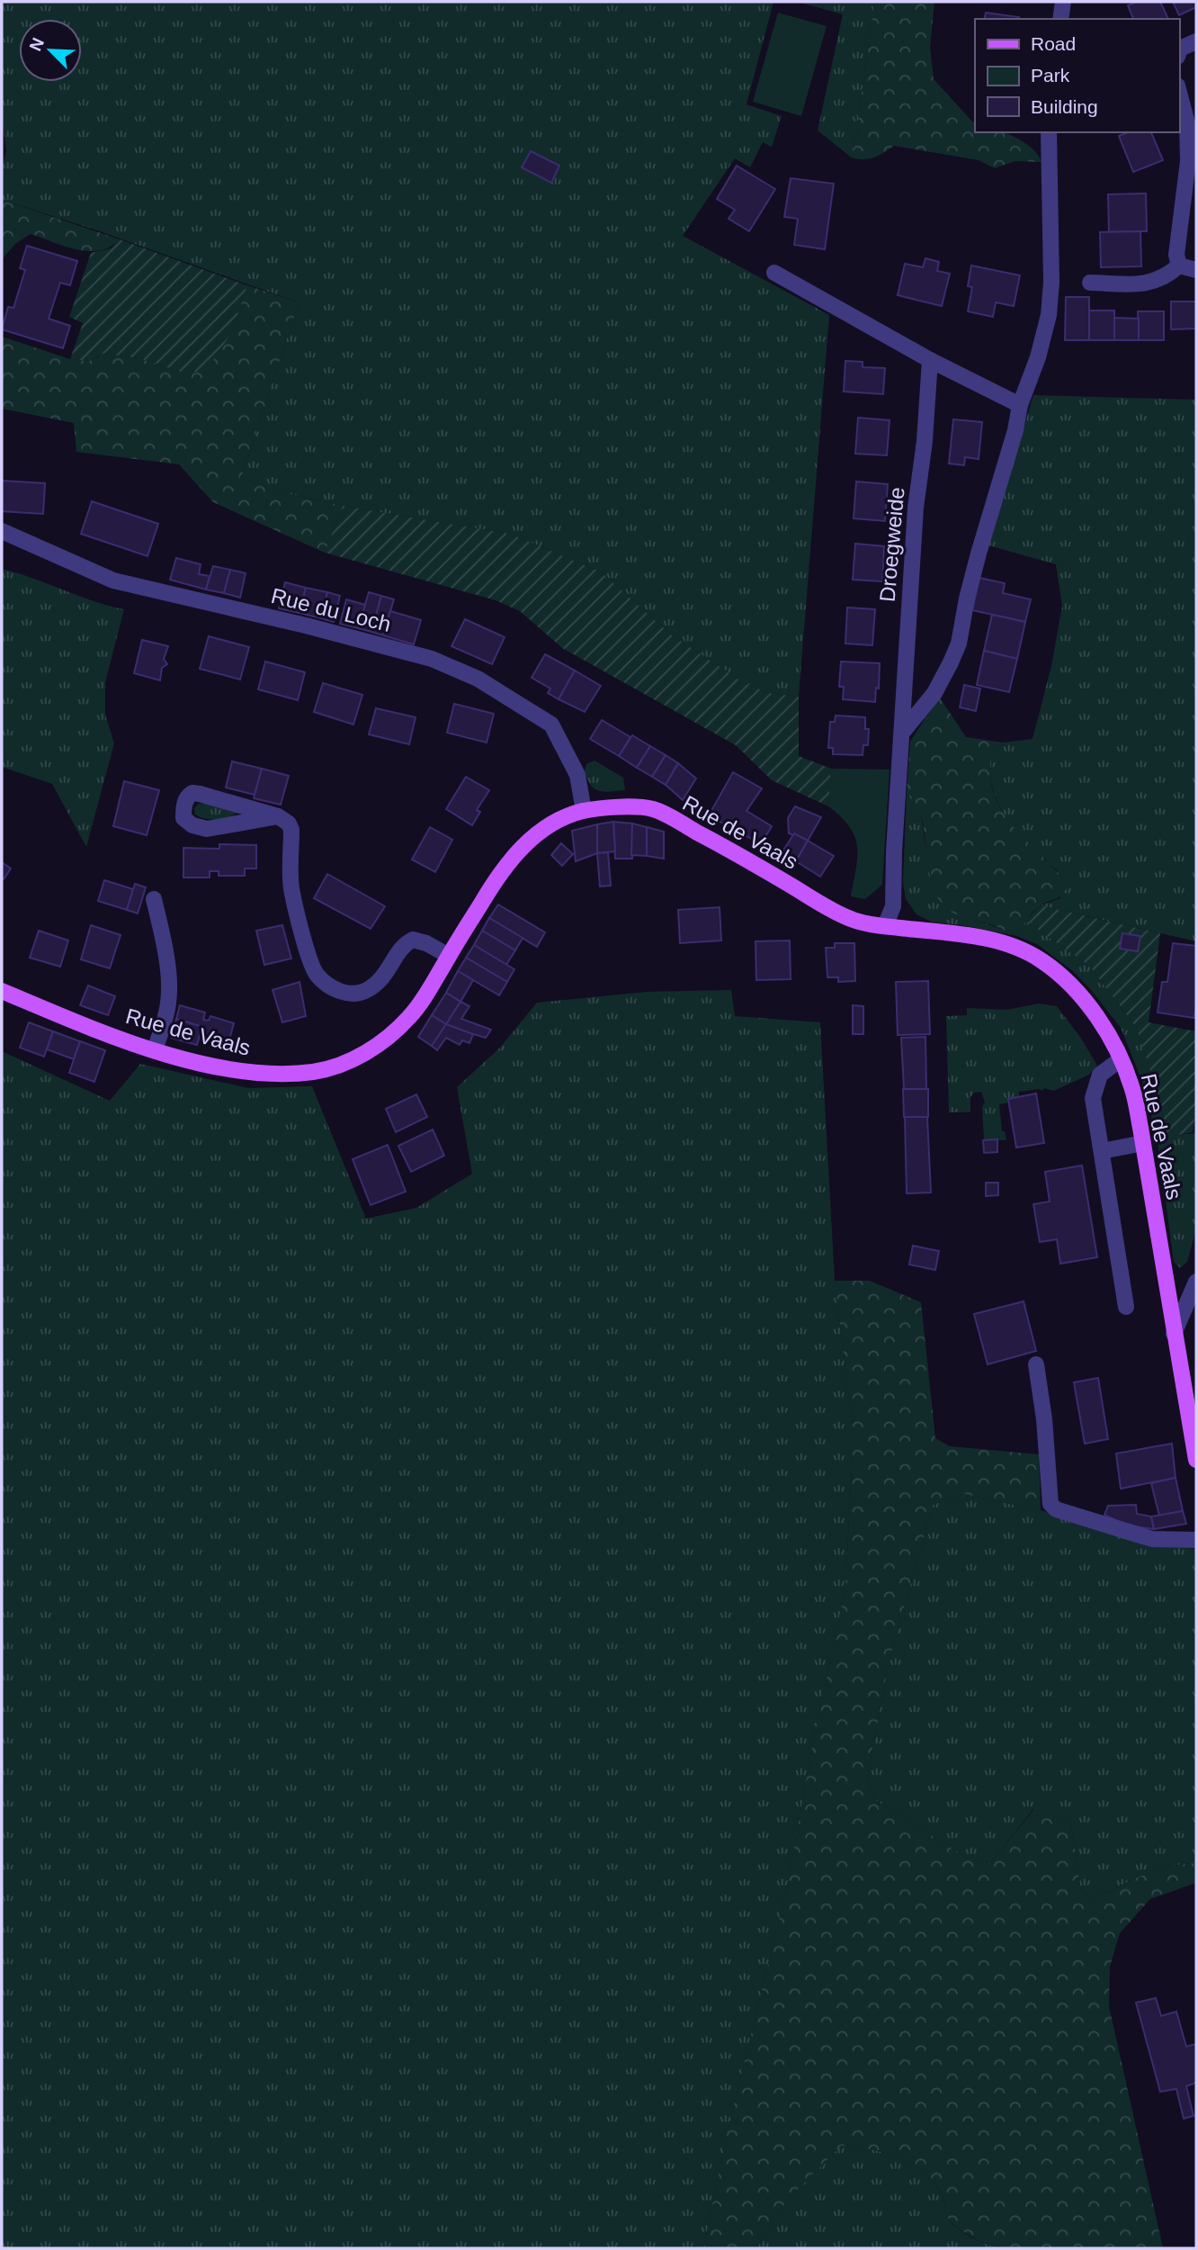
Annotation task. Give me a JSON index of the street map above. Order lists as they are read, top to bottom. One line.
{"streets":{"main road":["Rue de Vaals"],"street":["Droegweide","Rue du Loch"]},"crossings":[["Droegweide","Rue de Vaals"],["Rue du Loch","Rue de Vaals"]],"legend":["Road","Park","Building"],"north":"top left"}
